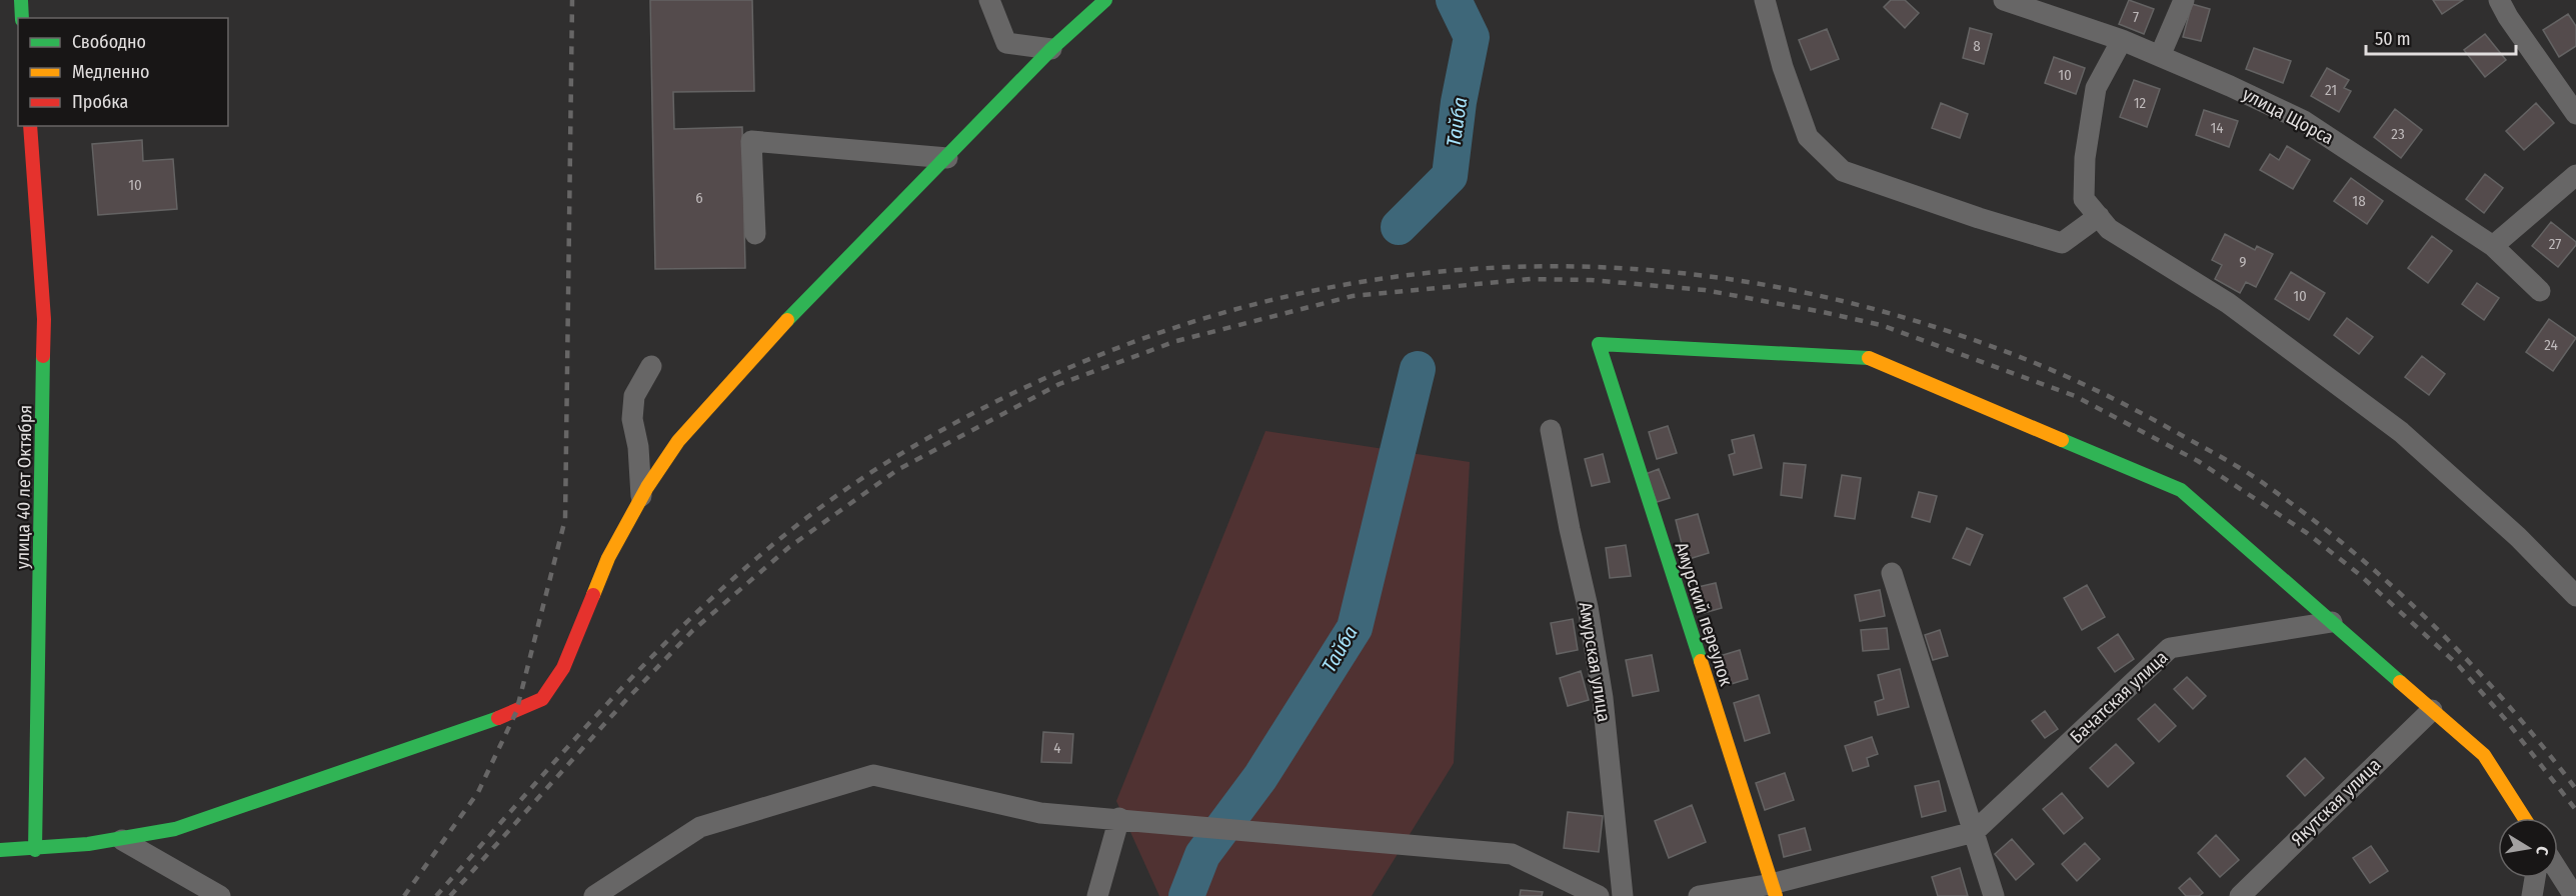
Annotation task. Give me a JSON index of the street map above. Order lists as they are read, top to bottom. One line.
{"streets":{"main road":["улица 40 лет Октября","Амурский переулок"],"street":["улица Щорса","Амурская улица","Бачатская улица","Якутская улица"]},"crossings":[["Амурский переулок","Бачатская улица"]],"water":["Тайба"],"house_numbers":["7","8","10","21","12","14","23","10","6","18","27","9","10","24","4"],"legend":["Свободно","Медленно","Пробка"],"scale_bar":"50 m","north":"right"}
